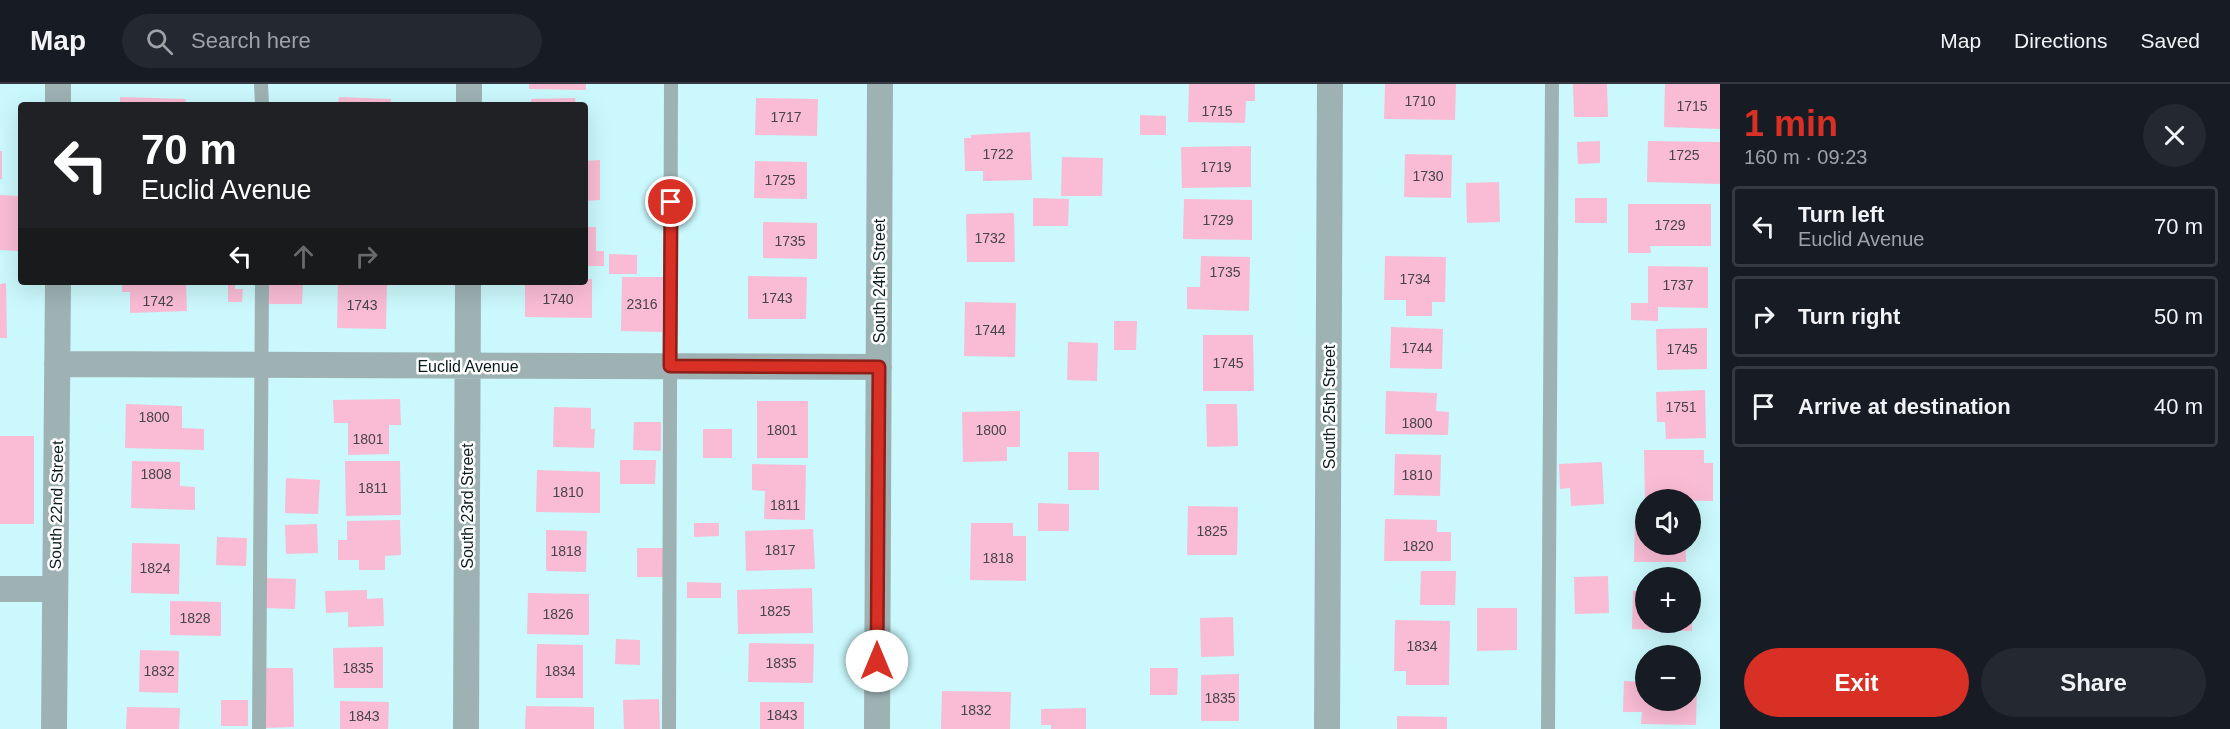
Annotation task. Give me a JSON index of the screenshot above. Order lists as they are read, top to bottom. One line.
{"streets":{"street":["South 24th Street","Euclid Avenue","South 25th Street","South 22nd Street","South 23rd Street"]},"crossings":[["South 24th Street","Euclid Avenue"],["Euclid Avenue","South 22nd Street"],["Euclid Avenue","South 23rd Street"]],"house_numbers":["1710","1715","1715","1717","1722","1725","1719","1730","1725","1729","1729","1732","1735","1735","1734","1737","1743","1740","1742","2316","1743","1744","1744","1745","1745","1751","1800","1800","1801","1800","1801","1808","1810","1811","1810","1811","1825","1820","1817","1818","1818","1824","1825","1826","1828","1834","1835","1835","1832","1834","1835","1832","1843","1843"],"page":{"header":"Map","search":"Search here","nav":["Map","Directions","Saved"],"heading":["1 min","160 m · 09:23"],"turn":["70 m","Euclid Avenue"],"list":[{"name":"Turn left","note":"Euclid Avenue","value":"70 m"},{"name":"Turn right","value":"50 m"},{"name":"Arrive at destination","value":"40 m"}],"map_buttons":["+","−"],"buttons":["Exit","Share"]}}
